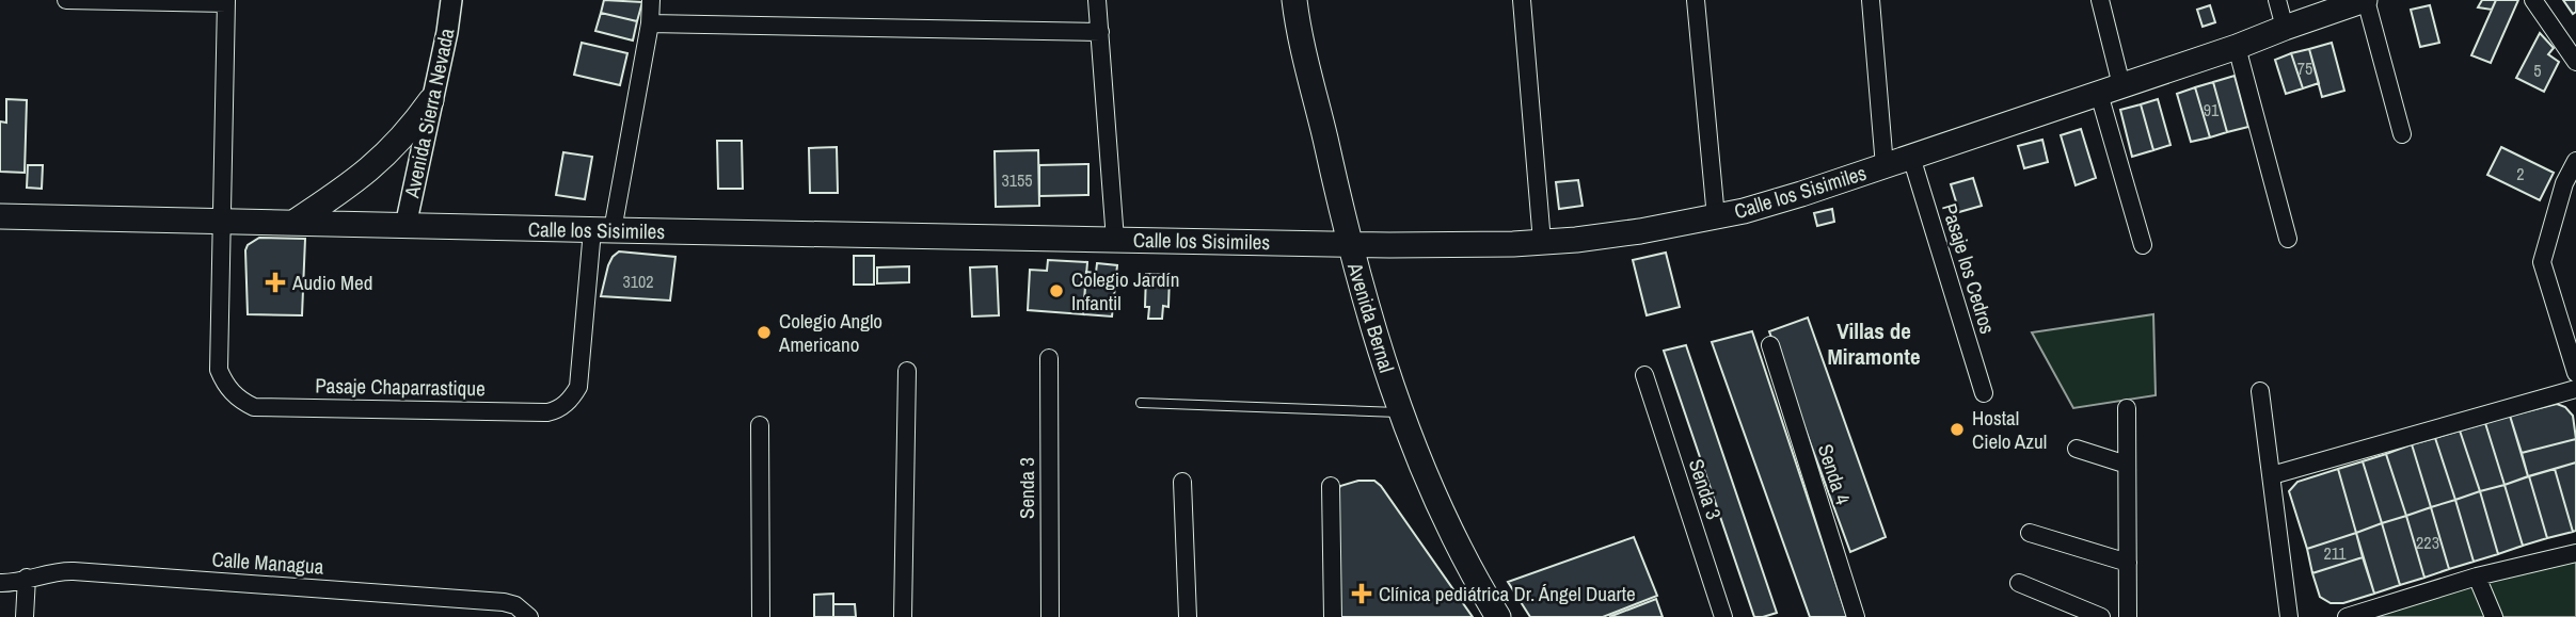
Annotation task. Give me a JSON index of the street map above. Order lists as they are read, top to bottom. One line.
{"streets":{"main road":["Calle los Sisimiles","Avenida Bernal"],"street":["Avenida Sierra Nevada","Pasaje los Cedros","Pasaje Chaparrastique","Senda 4","Senda 3","Calle Managua"]},"crossings":[["Avenida Sierra Nevada","Calle los Sisimiles"],["Calle los Sisimiles","Pasaje los Cedros"],["Calle los Sisimiles","Avenida Bernal"],["Calle los Sisimiles","Pasaje Chaparrastique"]],"districts":["Villas de Miramonte"],"places":{"health":["Audio Med","Clínica pediátrica Dr. Ángel Duarte"],"other":["Colegio Jardín Infantil","Colegio Anglo Americano","Hostal Cielo Azul"]},"house_numbers":["75","5","91","2","3155","3102","223","211"]}
